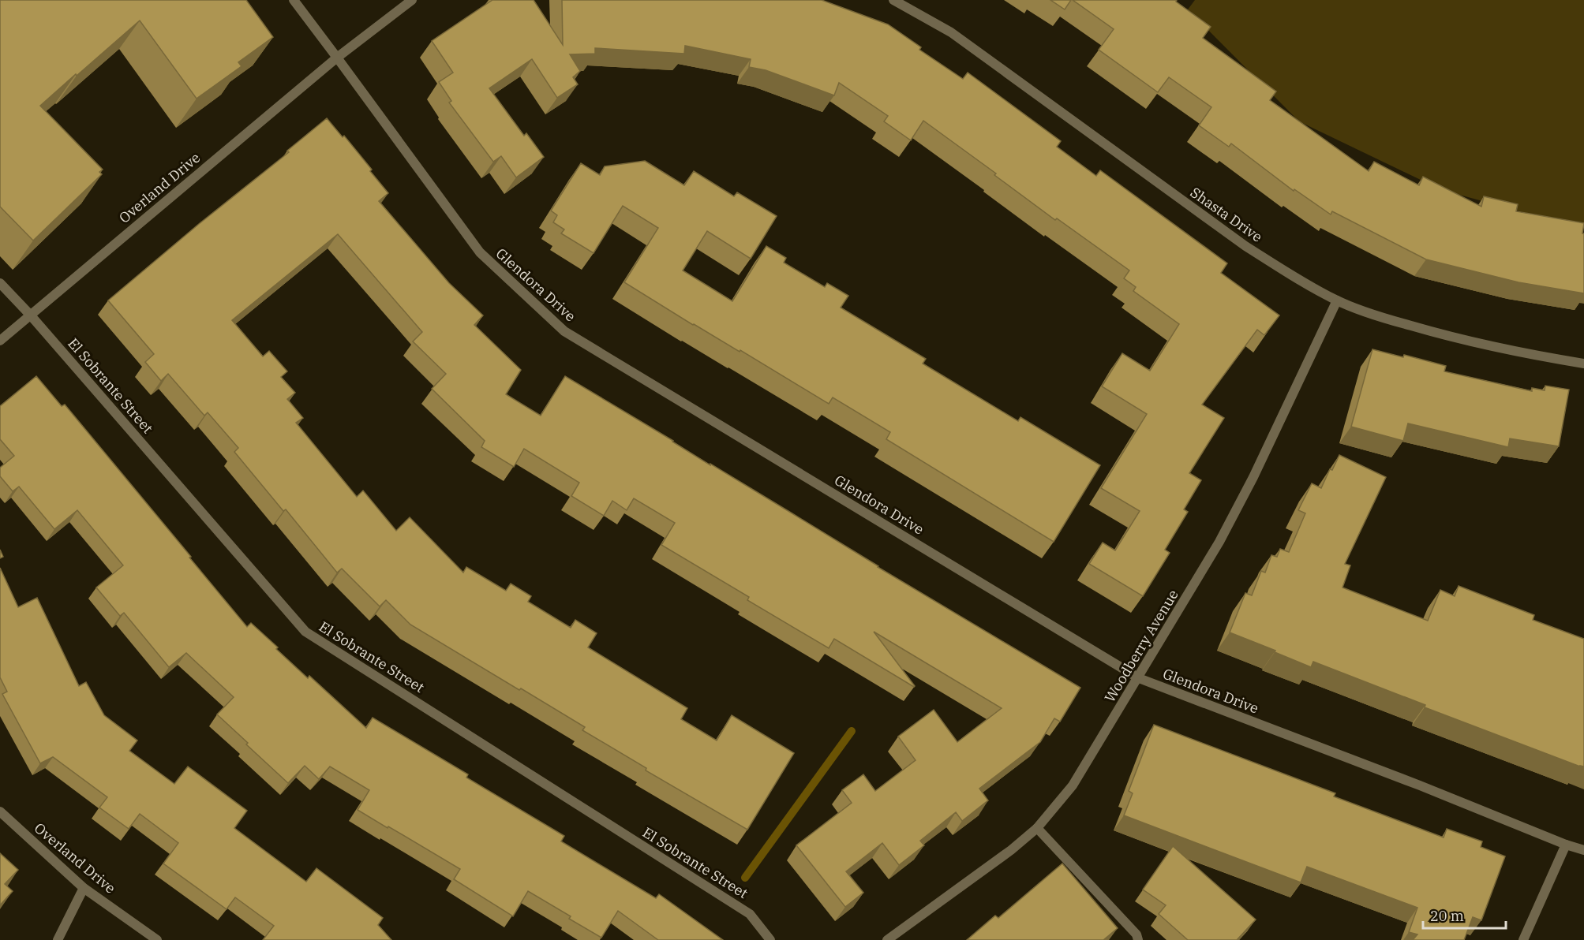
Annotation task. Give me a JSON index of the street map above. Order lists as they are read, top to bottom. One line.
{"streets":{"street":["Overland Drive","Shasta Drive","Glendora Drive","El Sobrante Street","Woodberry Avenue"]},"crossings":[["Overland Drive","Glendora Drive"],["Overland Drive","El Sobrante Street"],["Shasta Drive","Woodberry Avenue"],["Glendora Drive","Woodberry Avenue"]],"scale_bar":"20 m"}
